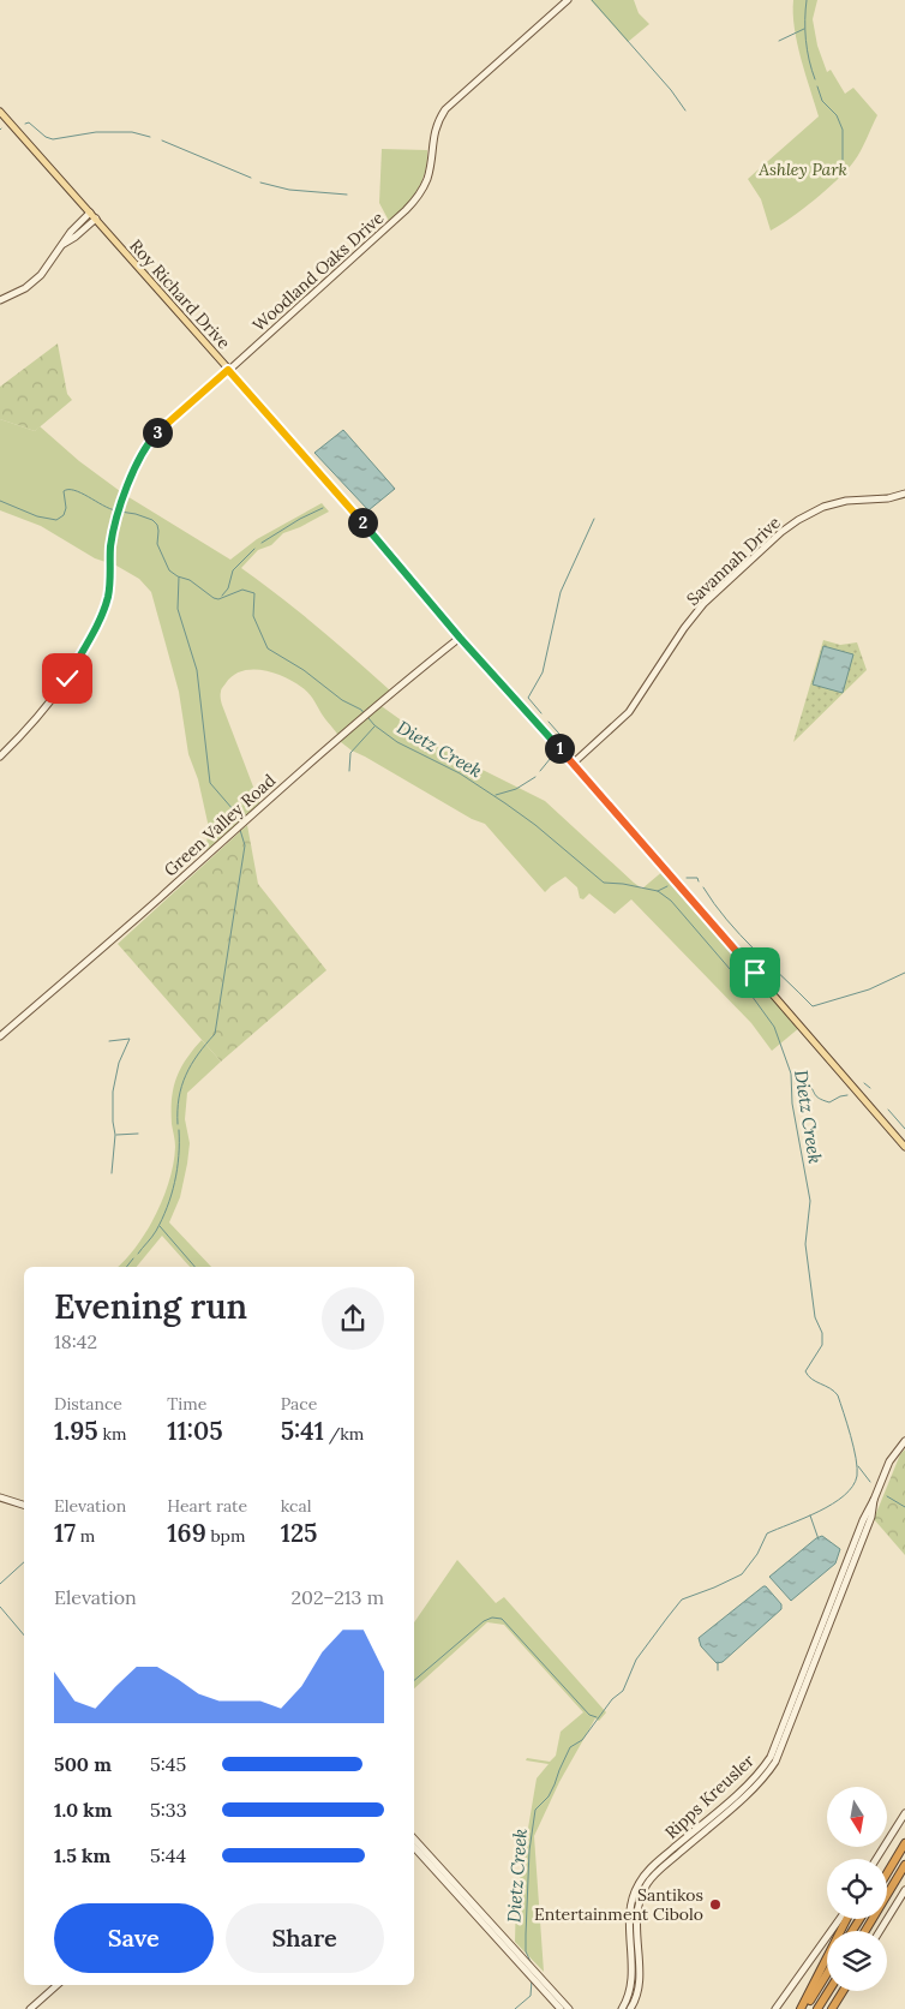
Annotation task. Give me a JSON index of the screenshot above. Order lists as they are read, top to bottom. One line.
{"streets":{"main road":["Roy Richard Drive"],"street":["Woodland Oaks Drive","Savannah Drive","Green Valley Road","Ripps Kreusler"]},"crossings":[["Woodland Oaks Drive","Roy Richard Drive"],["Roy Richard Drive","Savannah Drive"],["Roy Richard Drive","Green Valley Road"]],"water":["Dietz Creek"],"parks":["Ashley Park"],"places":["Santikos Entertainment Cibolo"],"north":"bottom","page":{"pins":["3","2","1"],"heading":["Evening run","18:42"],"stats":[["Distance","1.95 km"],["Time","11:05"],["Pace","5:41 /km"],["Elevation","17 m"],["Heart rate","169 bpm"],["kcal","125"]],"chart":["Elevation","202–213 m"],"list":[{"name":"500 m","note":"5:45"},{"name":"1.0 km","note":"5:33"},{"name":"1.5 km","note":"5:44"}],"buttons":["Save","Share"]}}
